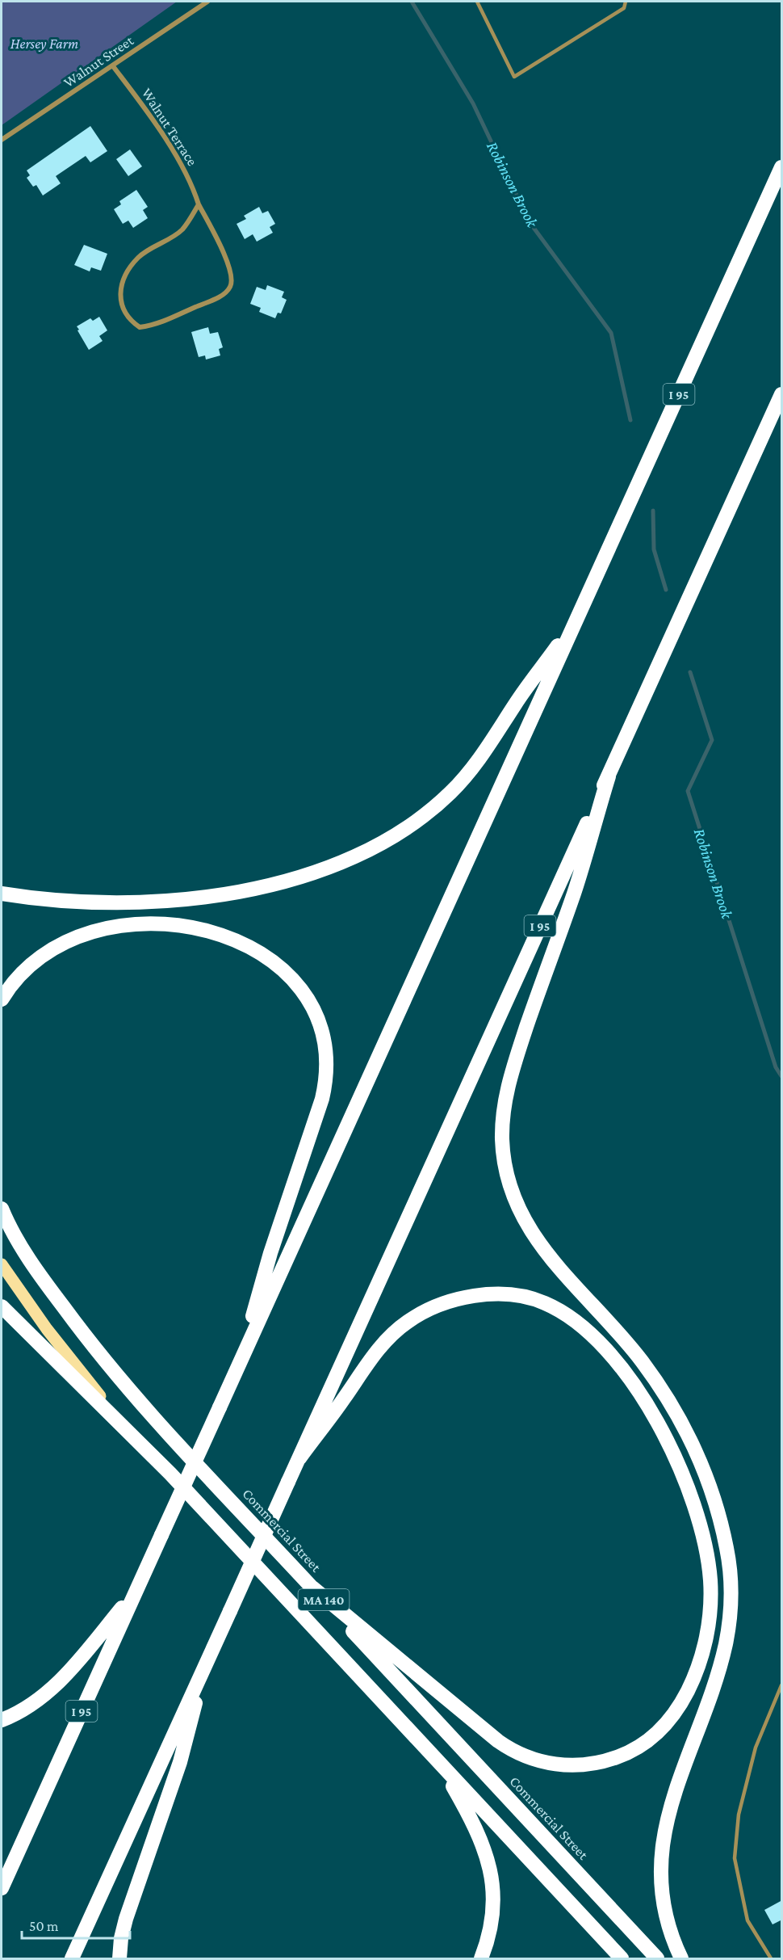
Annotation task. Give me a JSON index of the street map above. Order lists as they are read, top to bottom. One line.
{"streets":{"highway":["I 95","Commercial Street","MA 140"],"street":["Walnut Street","Walnut Terrace"]},"crossings":[["Walnut Street","Walnut Terrace"]],"water":["Robinson Brook"],"parks":["Hersey Farm"],"scale_bar":"50 m"}
